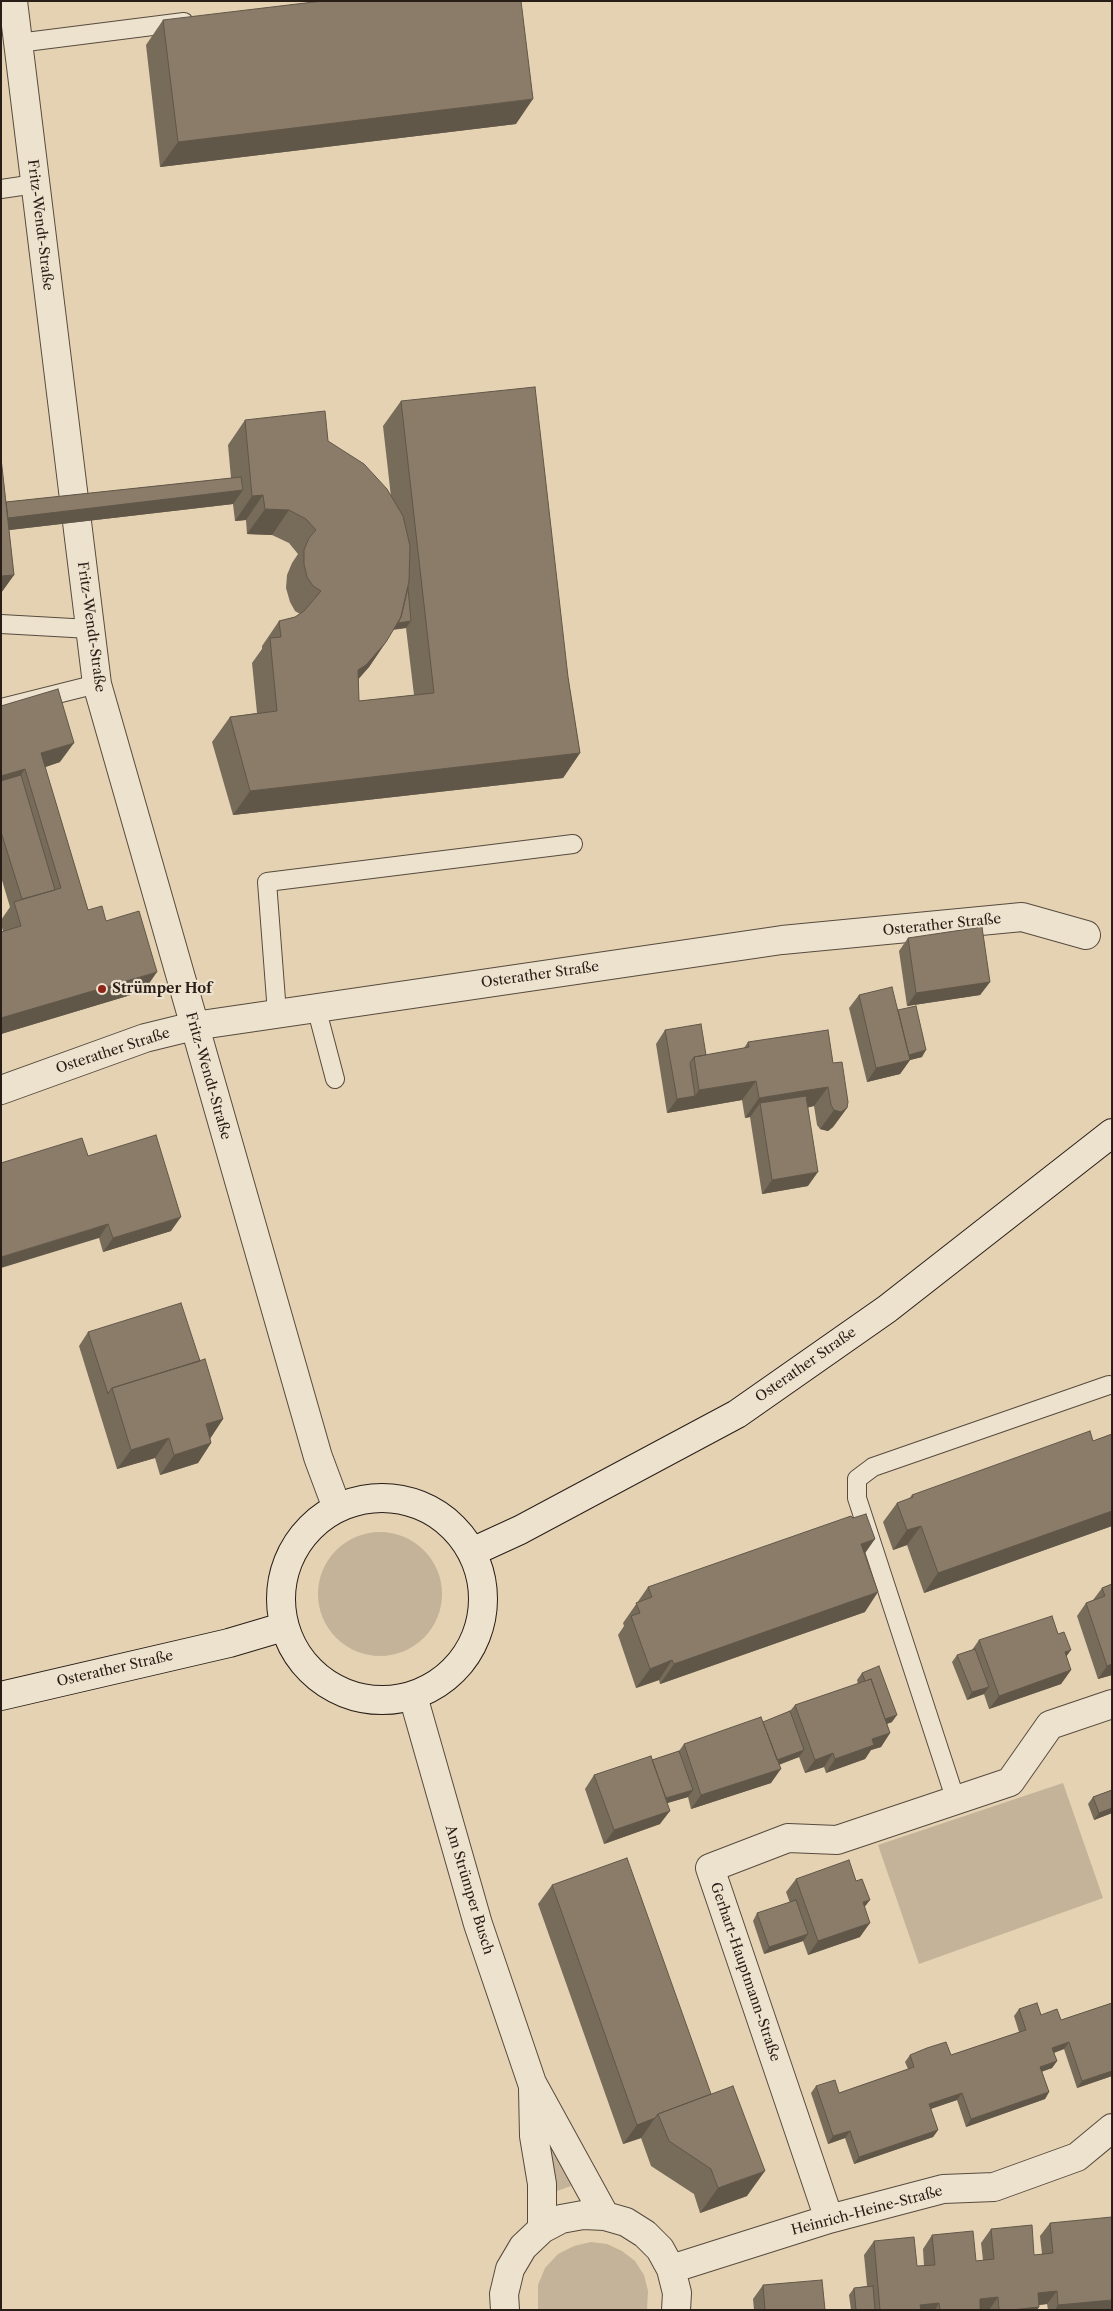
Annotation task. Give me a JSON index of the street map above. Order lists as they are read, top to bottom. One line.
{"streets":{"street":["Fritz-Wendt-Straße","Osterather Straße","Am Strümper Busch","Gerhart-Hauptmann-Straße","Heinrich-Heine-Straße"]},"crossings":[["Fritz-Wendt-Straße","Osterather Straße"],["Gerhart-Hauptmann-Straße","Heinrich-Heine-Straße"]],"places":["Strümper Hof"]}
